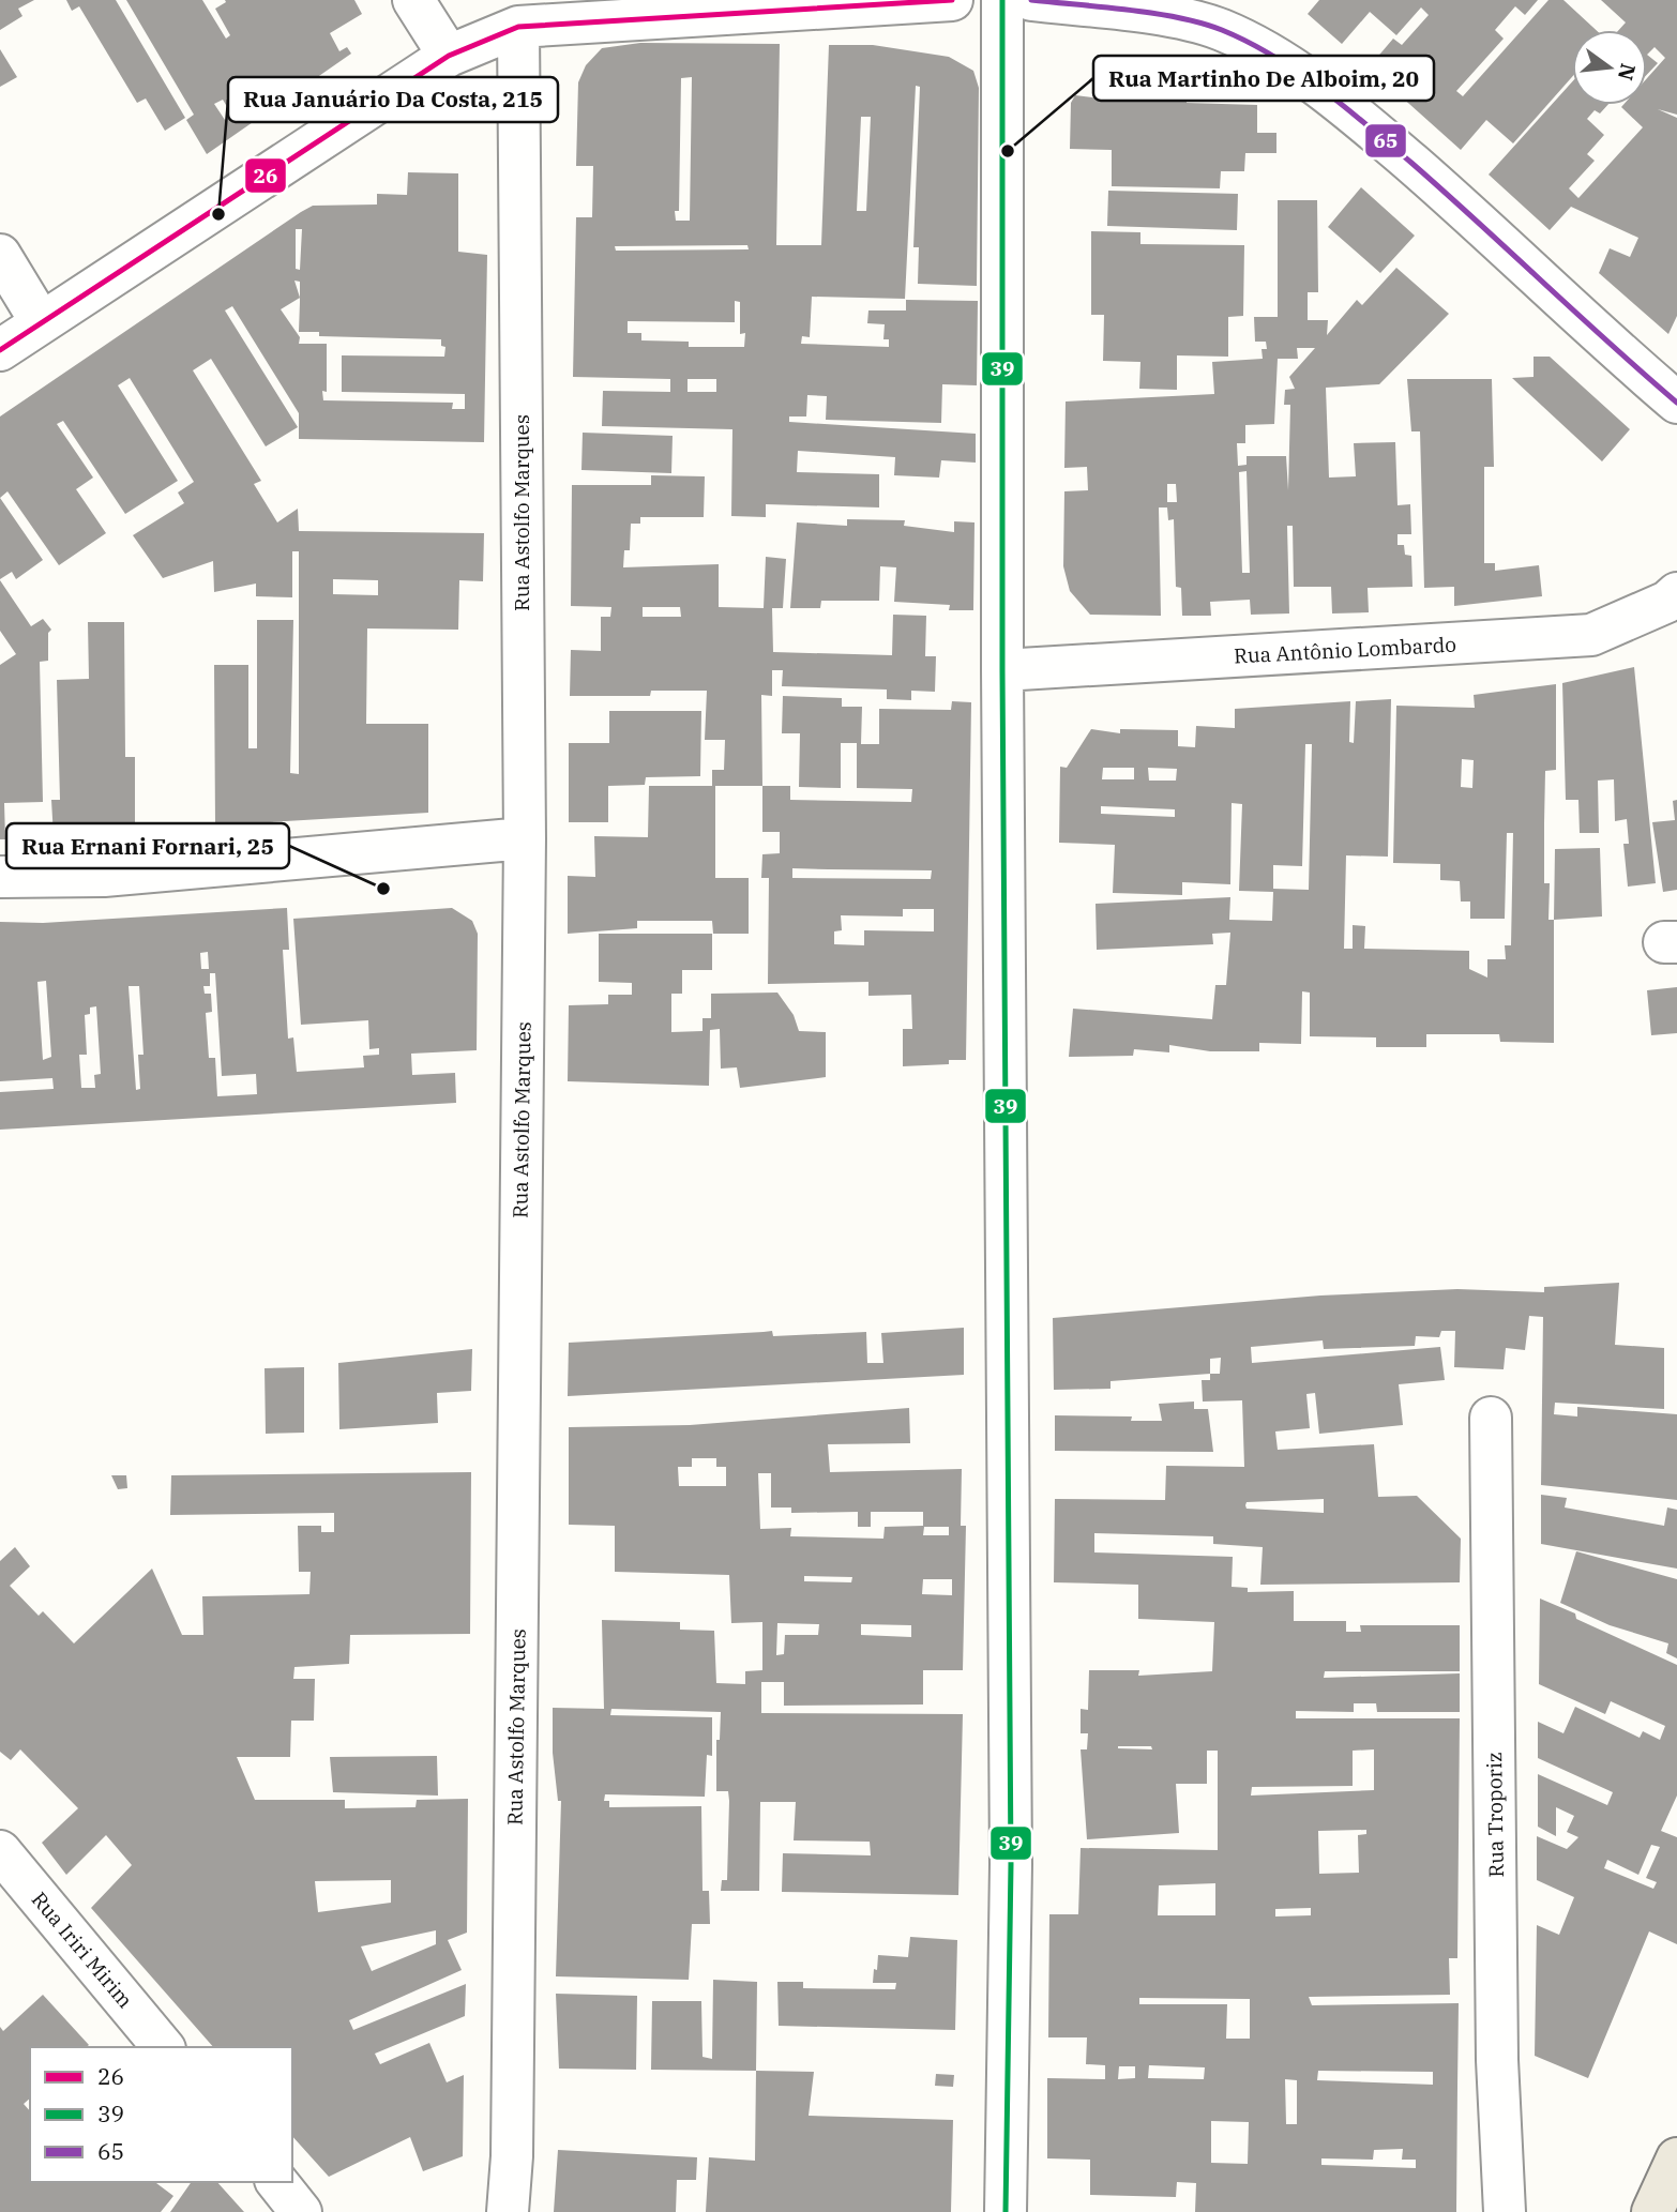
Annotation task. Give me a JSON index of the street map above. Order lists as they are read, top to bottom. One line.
{"streets":{"street":["Rua Astolfo Marques","Rua Antônio Lombardo","Rua Troporiz","Rua Iriri Mirim"]},"places":["Rua Martinho De Alboim, 20","Rua Januário Da Costa, 215","Rua Ernani Fornari, 25"],"lines":["transit line 26","transit line 39","transit line 65"],"legend":["26","39","65"],"north":"right"}
